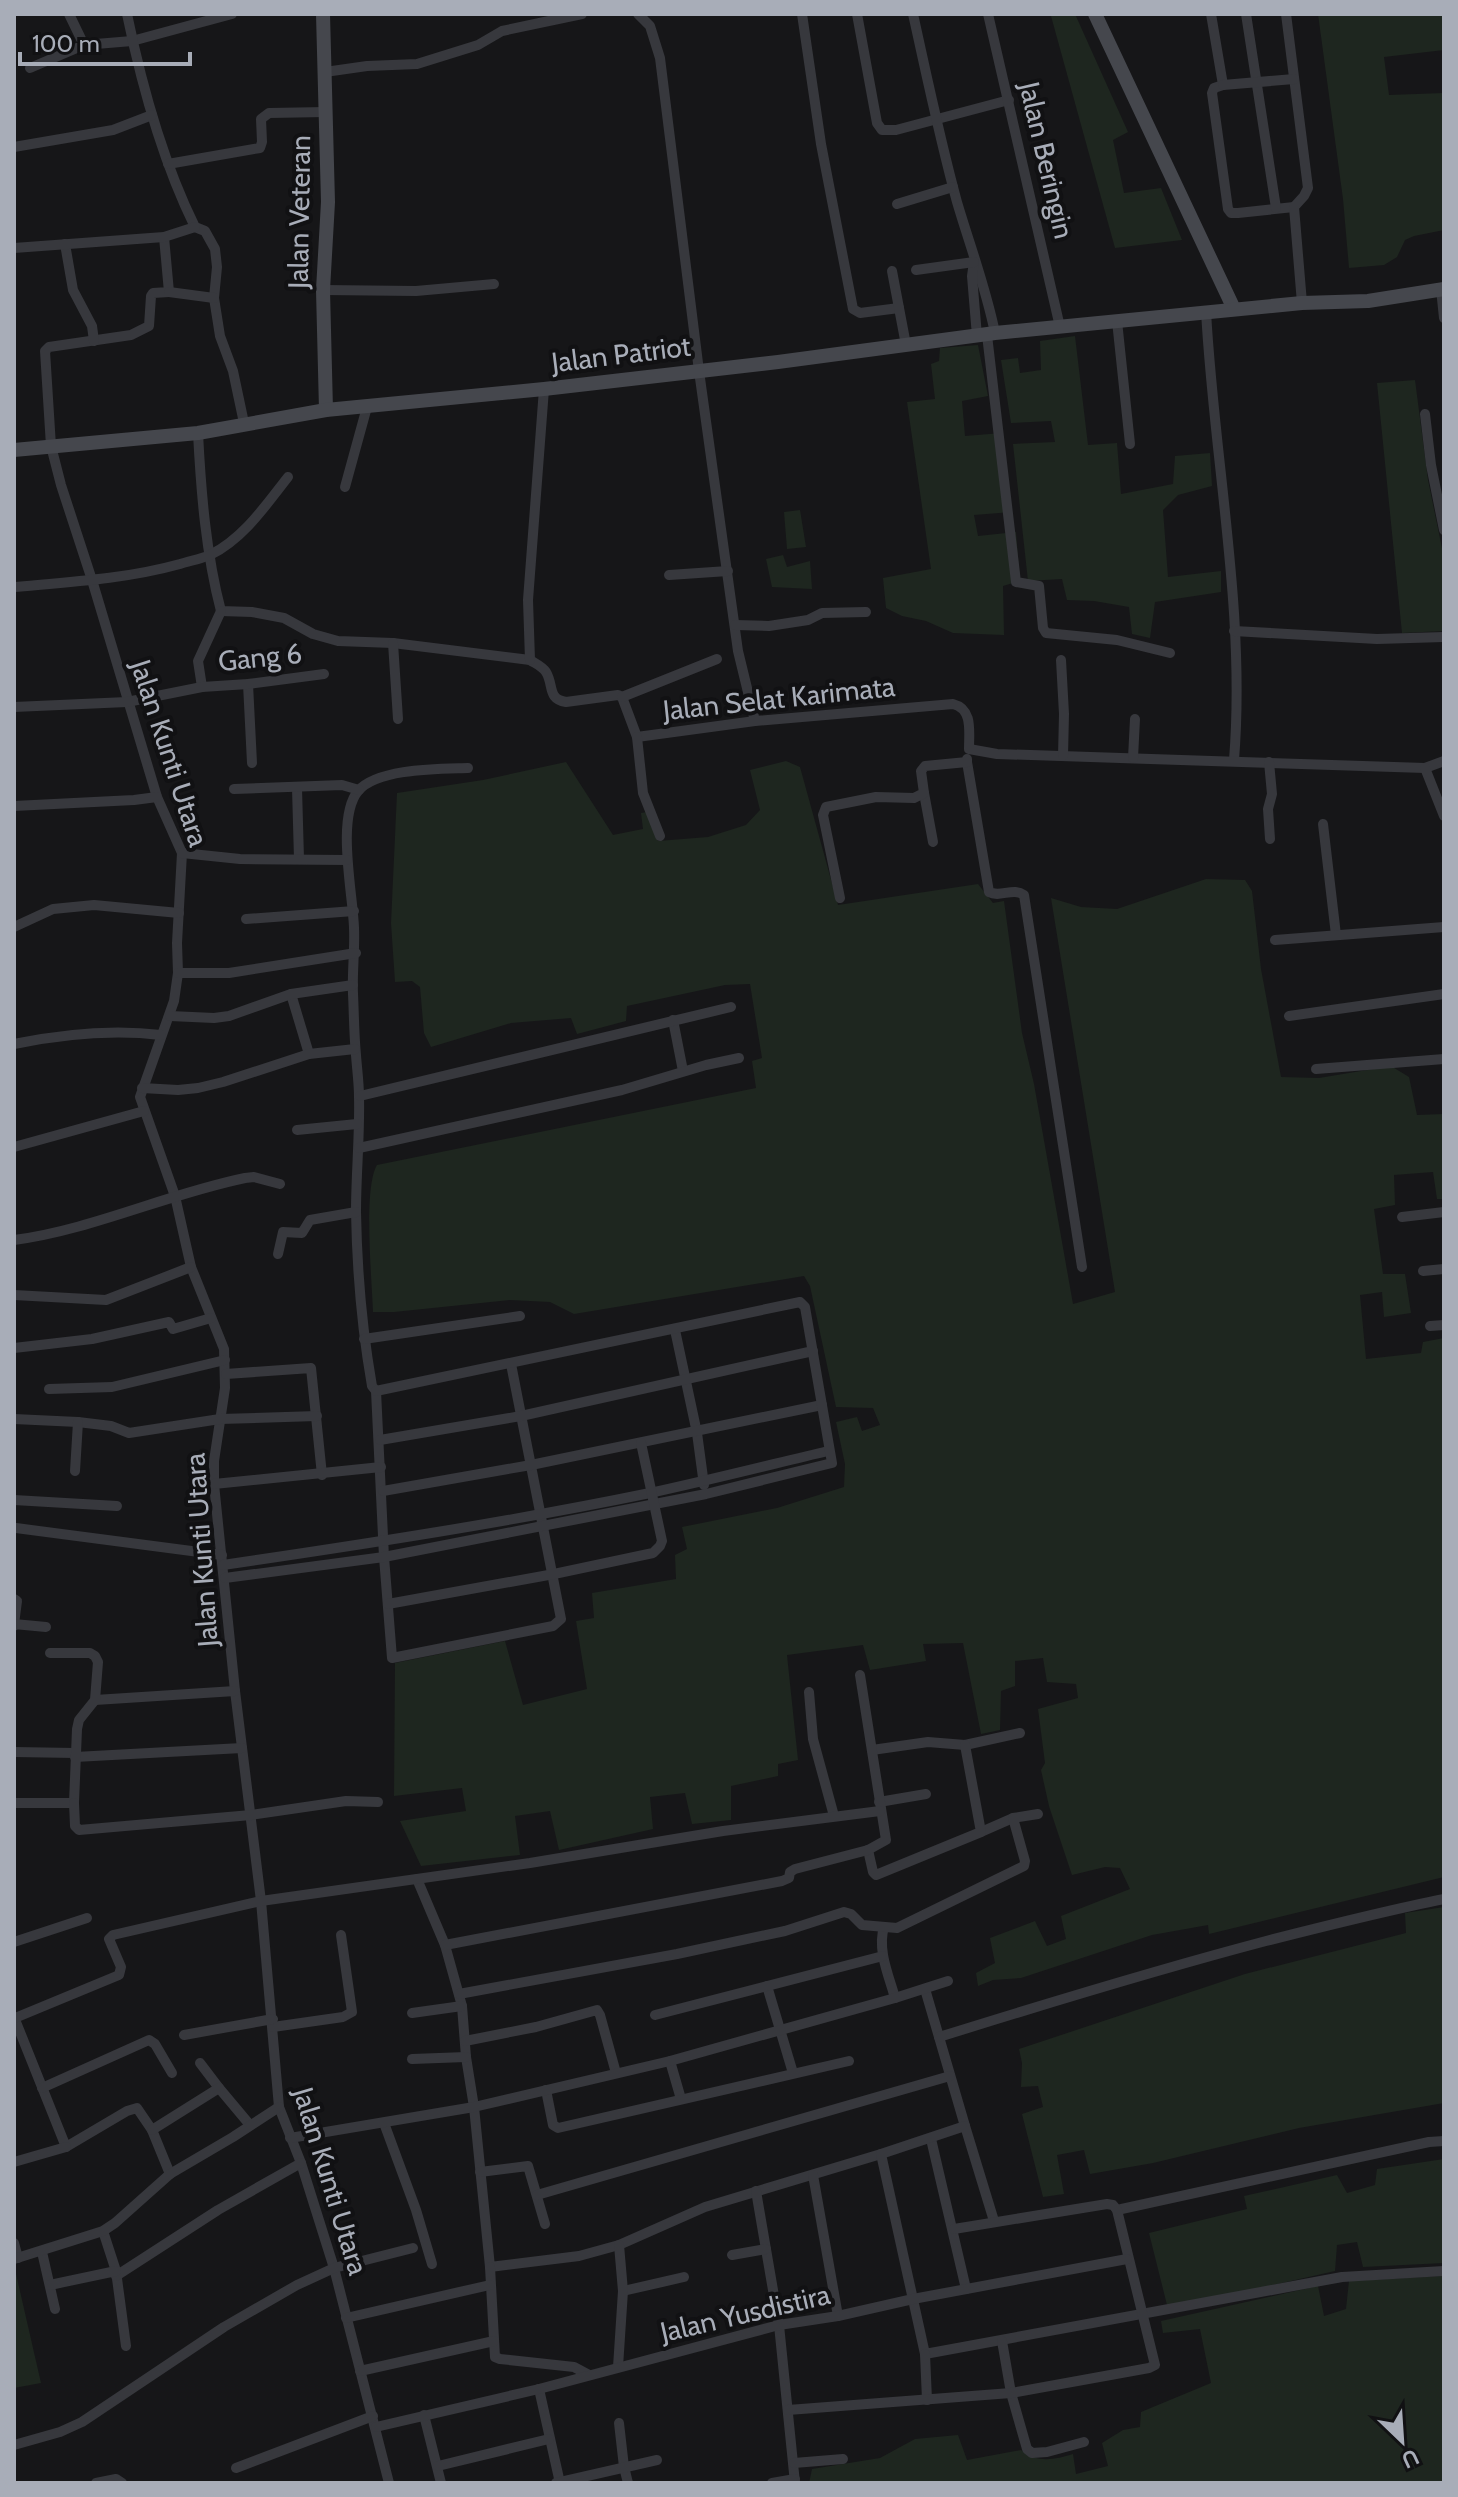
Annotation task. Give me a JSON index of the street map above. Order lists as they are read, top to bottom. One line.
{"streets":{"street":["Jalan Beringin","Jalan Veteran","Jalan Patriot","Gang 6","Jalan Selat Karimata","Jalan Kunti Utara","Jalan Yusdistira"]},"crossings":[["Jalan Beringin","Jalan Patriot"],["Jalan Veteran","Jalan Patriot"],["Jalan Patriot","Jalan Kunti Utara"],["Gang 6","Jalan Kunti Utara"],["Jalan Kunti Utara","Jalan Yusdistira"]],"scale_bar":"100 m","north":"bottom right"}
